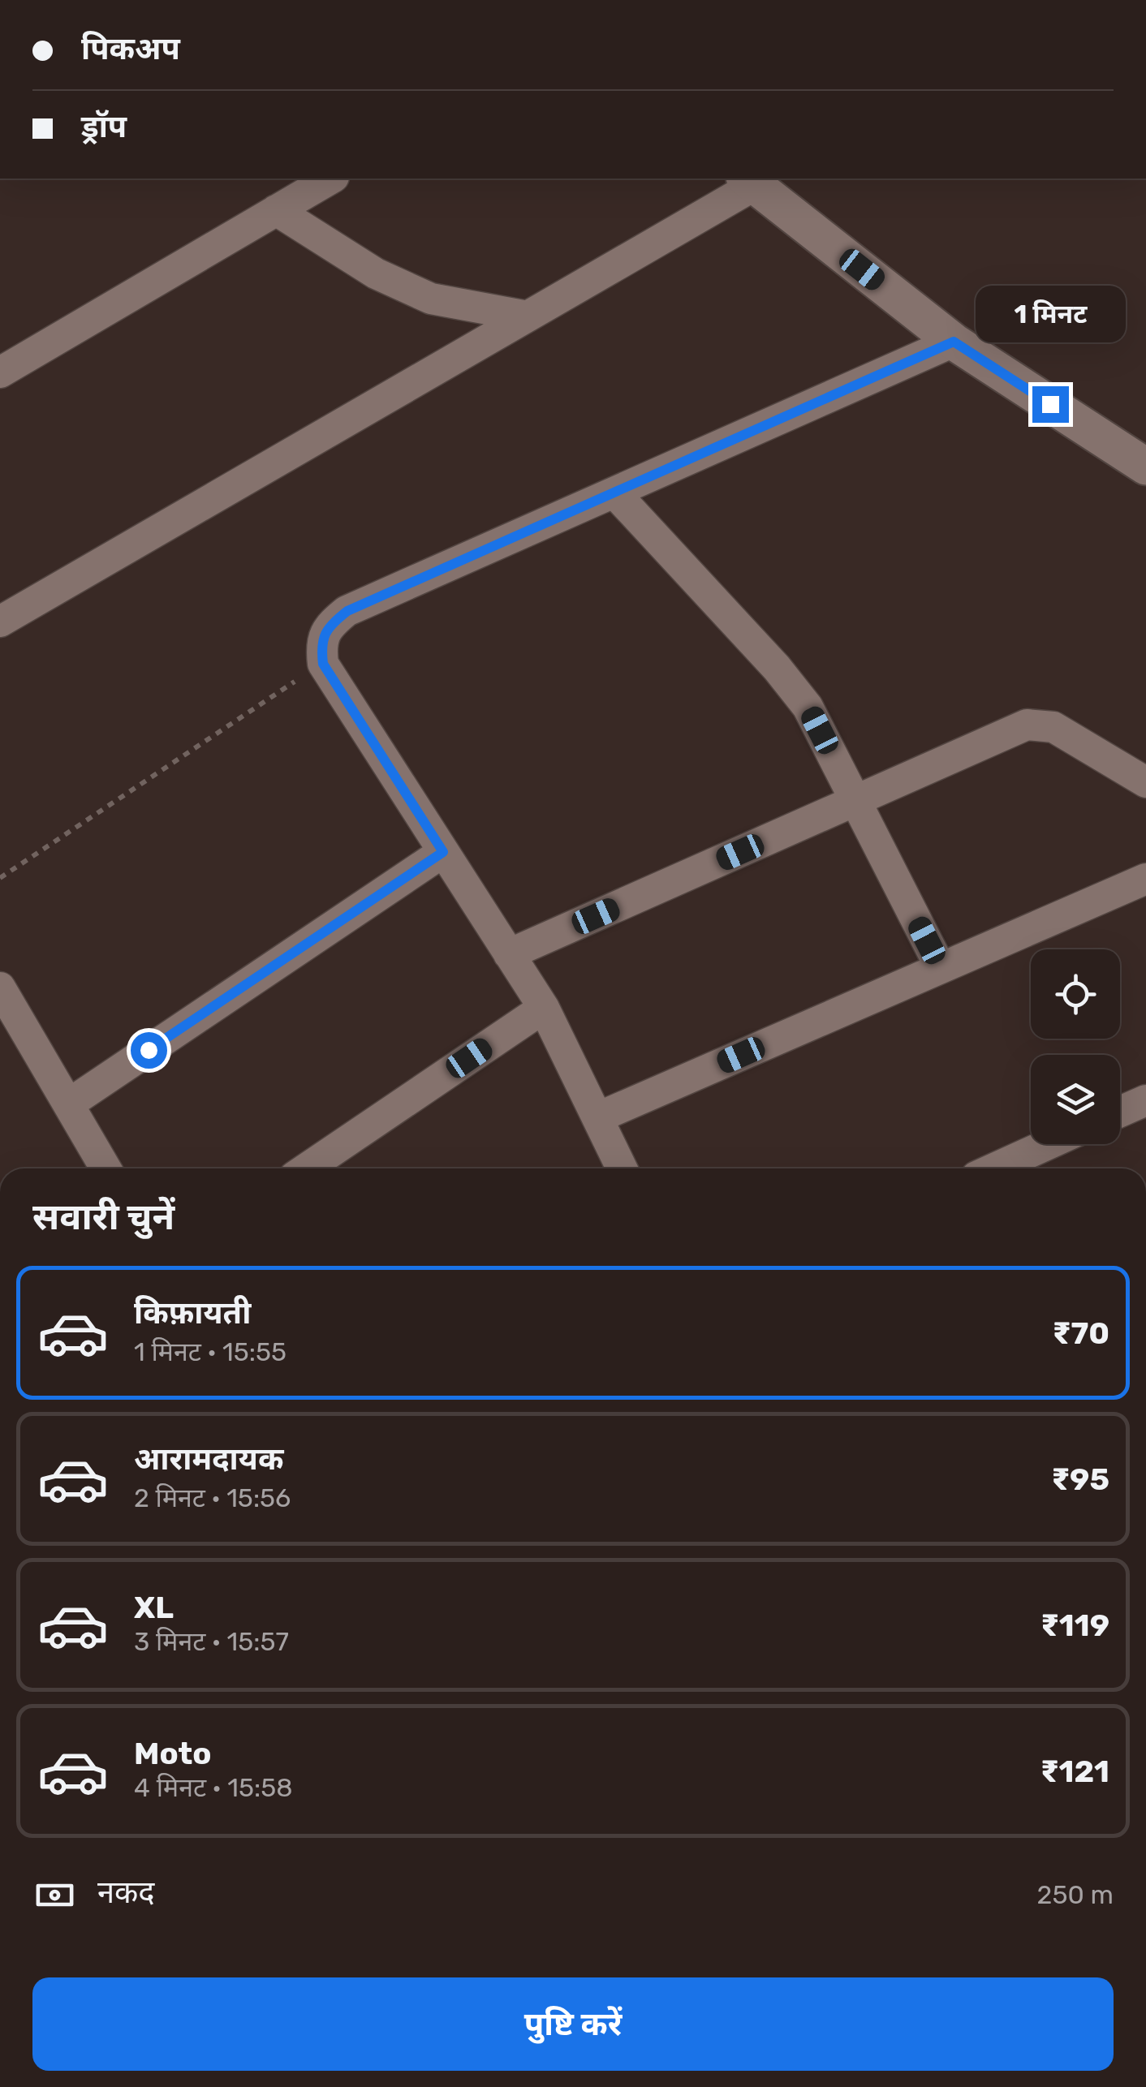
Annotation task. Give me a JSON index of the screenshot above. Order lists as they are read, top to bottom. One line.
{"page":{"banner":["पिकअप","ड्रॉप"],"bubble":"1 मिनट","heading":"सवारी चुनें","list":[{"name":"किफ़ायती","note":"1 मिनट · 15:55","value":"₹70"},{"name":"आरामदायक","note":"2 मिनट · 15:56","value":"₹95"},{"name":"XL","note":"3 मिनट · 15:57","value":"₹119"},{"name":"Moto","note":"4 मिनट · 15:58","value":"₹121"}],"pay":["नकद","250 m"],"buttons":"पुष्टि करें"}}
